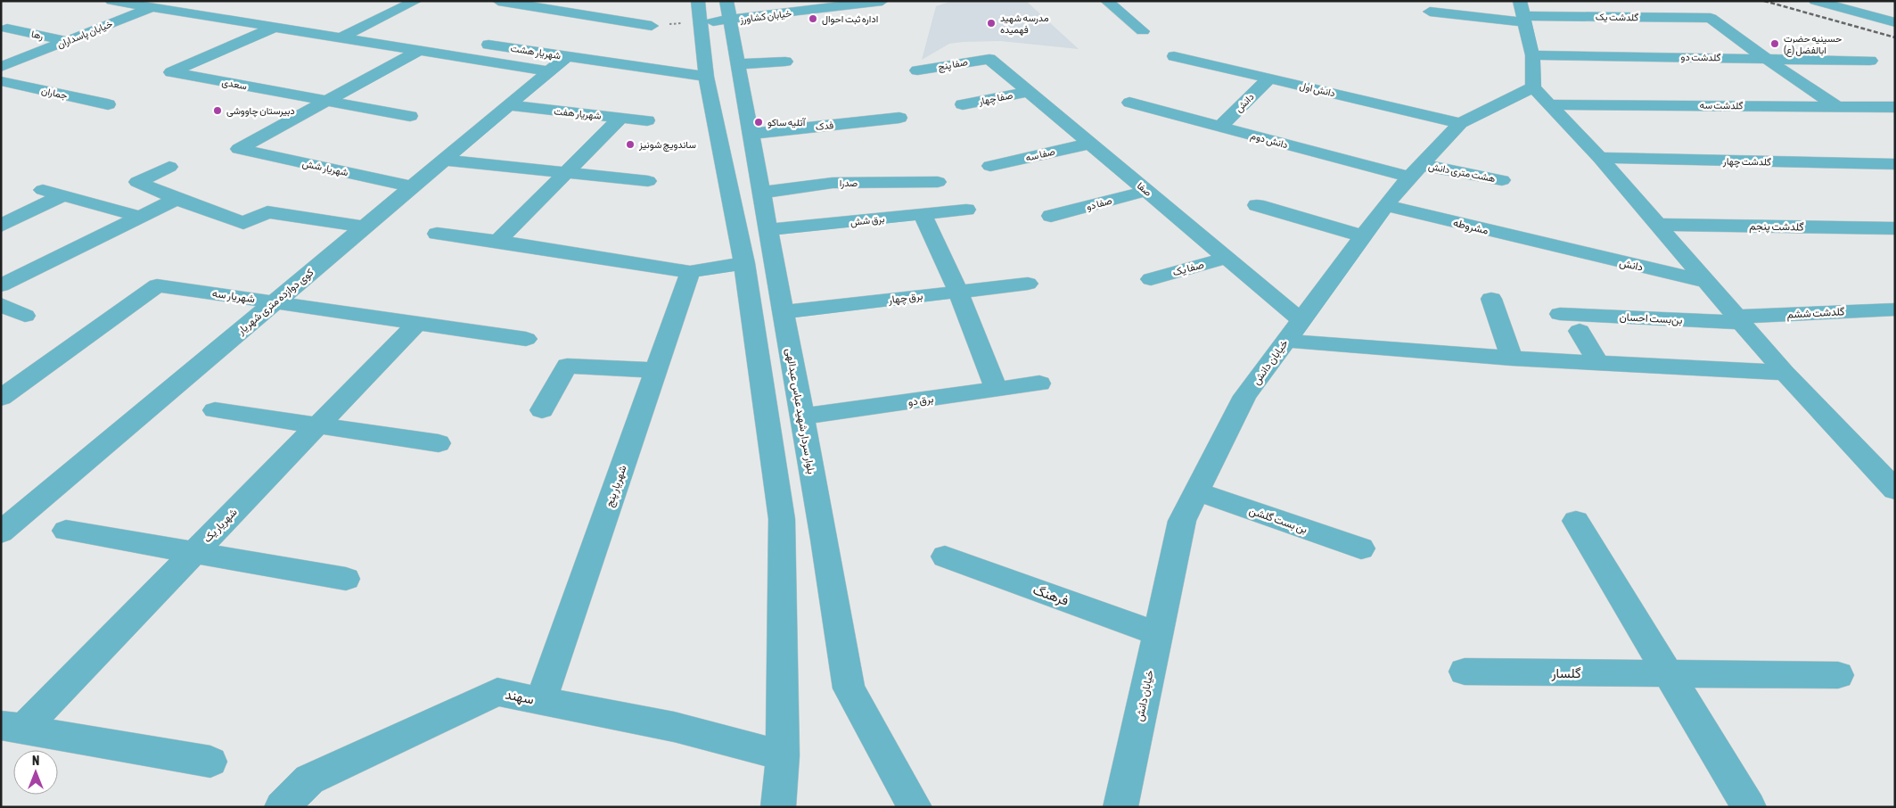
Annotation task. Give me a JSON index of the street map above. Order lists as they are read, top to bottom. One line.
{"streets":{"street":["خیابان کشاورز","گلدشت یک","خیابان پاسداران","رها","شهریار هشت","گلدشت دو","صفا پنج","سعدی","دانش اول","جماران","صفا چهار","دانش","گلدشت سه","شهریار هفت","فدک","دانش دوم","صفا سه","گلدشت چهار","شهریار شش","هشت متری دانش","صدرا","صفا","صفا دو","برق شش","مشروطه","گلدشت پنجم","صفا یک","شهریار سه","برق چهار","کوی دوازده متری شهریار","گلدشت ششم","بن‌بست احسان","خیابان دانش","برق دو","بلوار سردار شهید عباس عبدالهی","شهریار پنج","بن بست گلشن","شهریار یک","فرهنگ","گلسار","سهند"]},"crossings":[["خیابان کشاورز","بلوار سردار شهید عباس عبدالهی"],["گلدشت یک","گلدشت دو"],["خیابان پاسداران","رها"],["شهریار هشت","کوی دوازده متری شهریار"],["صفا پنج","صفا"],["سعدی","شهریار شش"],["دانش اول","دانش"],["دانش اول","خیابان دانش"],["صفا چهار","صفا"],["دانش","دانش دوم"],["دانش","مشروطه"],["گلدشت سه","خیابان دانش"],["شهریار هفت","کوی دوازده متری شهریار"],["فدک","بلوار سردار شهید عباس عبدالهی"],["دانش دوم","هشت متری دانش"],["دانش دوم","خیابان دانش"],["صفا سه","صفا"],["شهریار شش","کوی دوازده متری شهریار"],["هشت متری دانش","خیابان دانش"],["صدرا","بلوار سردار شهید عباس عبدالهی"],["صفا","صفا دو"],["صفا","صفا یک"],["صفا","خیابان دانش"],["برق شش","بلوار سردار شهید عباس عبدالهی"],["مشروطه","خیابان دانش"],["شهریار سه","کوی دوازده متری شهریار"],["شهریار سه","شهریار یک"],["برق چهار","بلوار سردار شهید عباس عبدالهی"],["گلدشت ششم","بن‌بست احسان"],["خیابان دانش","بن بست گلشن"],["خیابان دانش","فرهنگ"],["برق دو","بلوار سردار شهید عباس عبدالهی"],["شهریار پنج","سهند"]],"places":["اداره ثبت احوال","مدرسه شهید فهمیده","حسینیه حضرت ابالفضل (ع)","دبیرستان چاووشی","آتلیه ساکو","ساندویچ شونیز"],"north":"top"}
